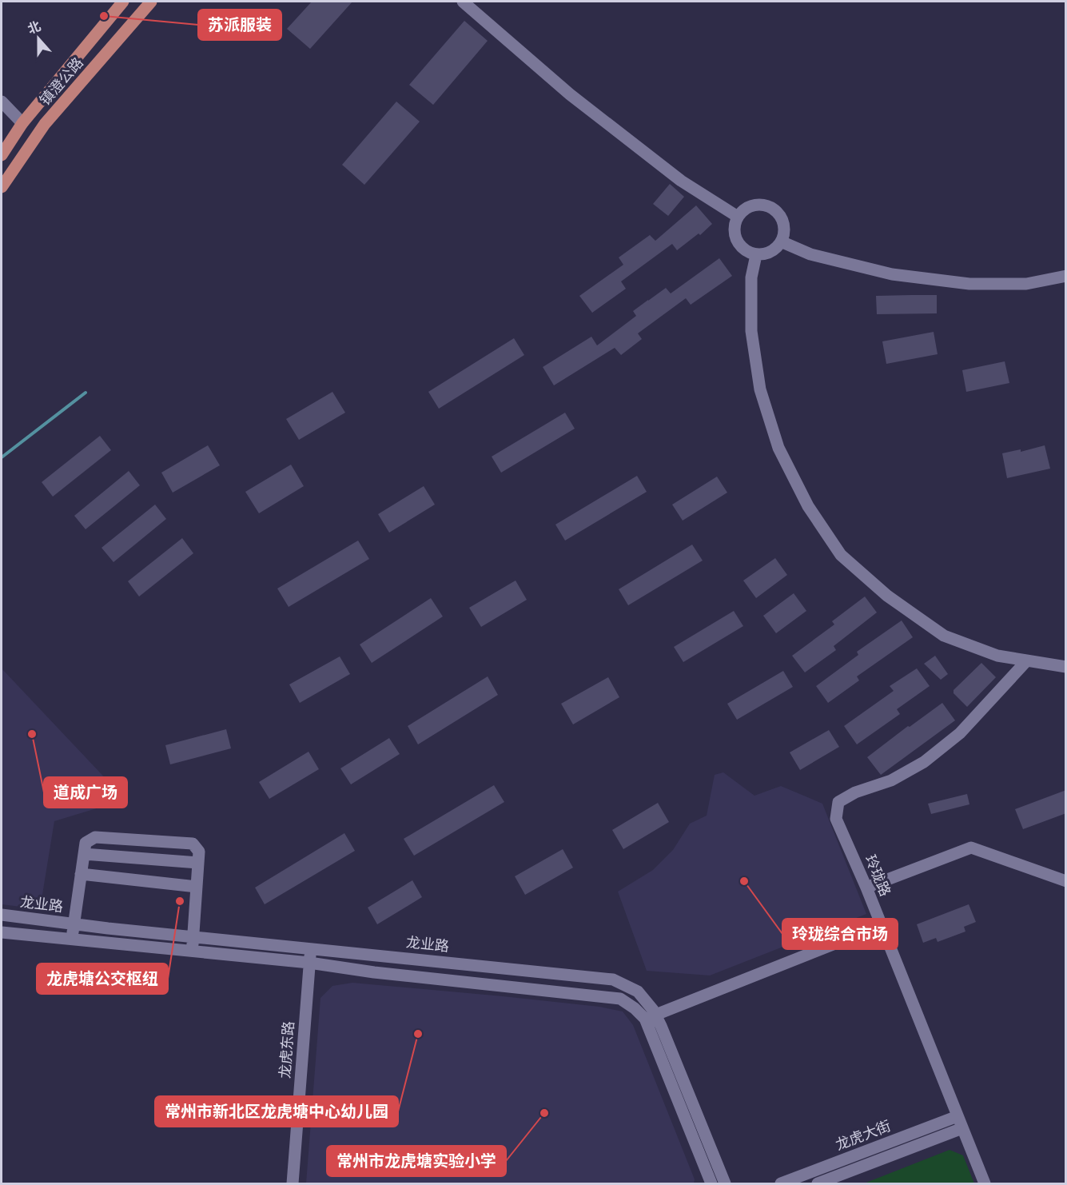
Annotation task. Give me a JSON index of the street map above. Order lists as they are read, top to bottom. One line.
{"streets":{"main road":["镇澄公路"],"street":["玲珑路","龙业路","龙虎东路","龙虎大街"]},"crossings":[["玲珑路","龙虎大街"],["龙业路","龙虎东路"]],"places":["苏派服装","道成广场","玲珑综合市场","龙虎塘公交枢纽","常州市新北区龙虎塘中心幼儿园","常州市龙虎塘实验小学"],"north":"top"}
